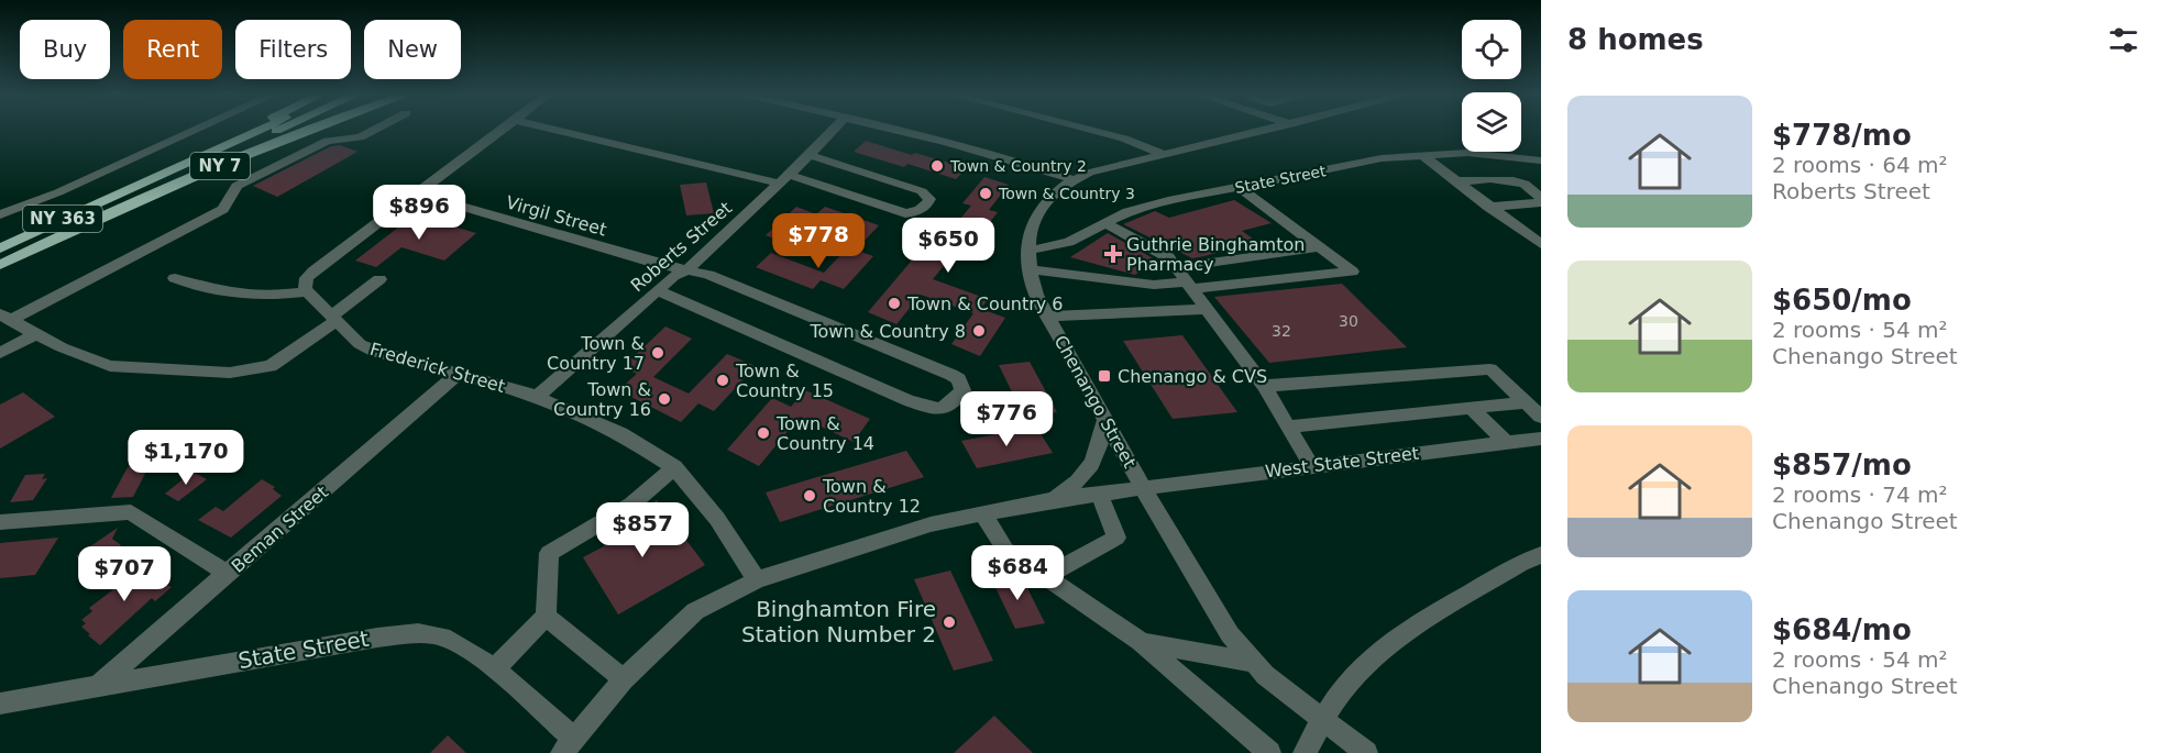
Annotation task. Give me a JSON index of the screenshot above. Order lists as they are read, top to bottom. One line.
{"streets":{"main road":["NY 7","NY 363"],"street":["State Street","Virgil Street","Roberts Street","Frederick Street","Chenango Street","West State Street","Beman Street"]},"crossings":[["NY 7","NY 363"],["State Street","Chenango Street"],["State Street","Beman Street"],["Virgil Street","Roberts Street"],["Roberts Street","Frederick Street"],["Frederick Street","Chenango Street"],["Frederick Street","Beman Street"],["Chenango Street","West State Street"]],"places":{"other":["Town & Country 2","Town & Country 3","Town & Country 6","Town & Country 8","Town & Country 17","Town & Country 15","Town & Country 16","Town & Country 14","Town & Country 12","Binghamton Fire Station Number 2"],"health":["Guthrie Binghamton Pharmacy"],"transit":["Chenango & CVS"]},"house_numbers":["30","32"],"page":{"heading":"8 homes","chip":["Buy","Rent","Filters","New"],"list":[{"name":"$778/mo","note":"2 rooms · 64 m² · Roberts Street"},{"name":"$650/mo","note":"2 rooms · 54 m² · Chenango Street"},{"name":"$857/mo","note":"2 rooms · 74 m² · Chenango Street"},{"name":"$684/mo","note":"2 rooms · 54 m² · Chenango Street"}],"price":["$896","$778","$650","$776","$1,170","$857","$684","$707"]}}
